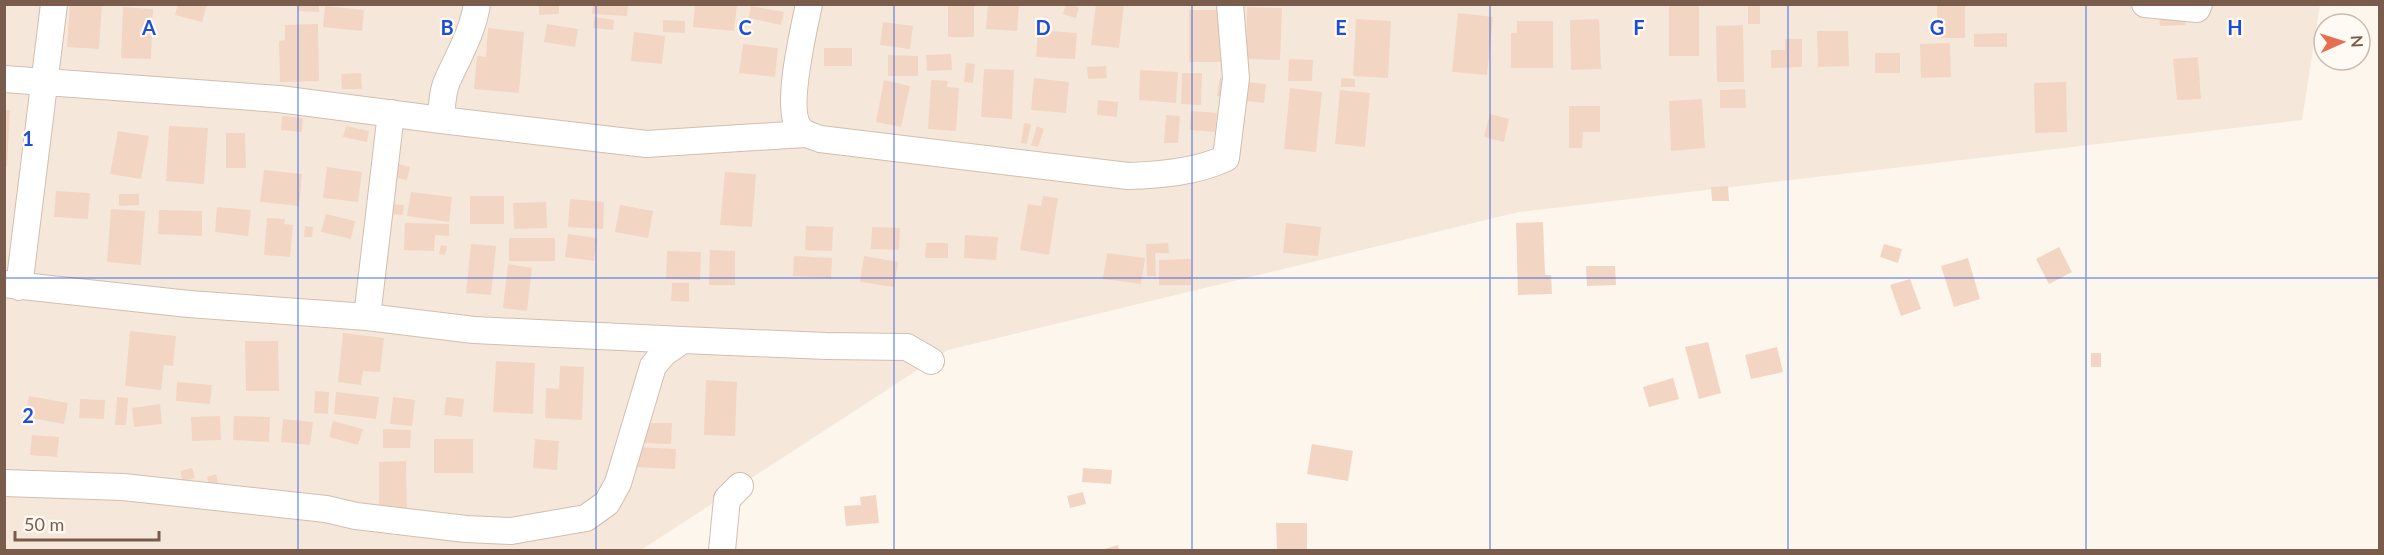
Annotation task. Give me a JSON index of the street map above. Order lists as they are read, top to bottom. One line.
{"scale_bar":"50 m","north":"right","grid":{"columns":["A","B","C","D","E","F","G","H"],"rows":["1","2"]}}
